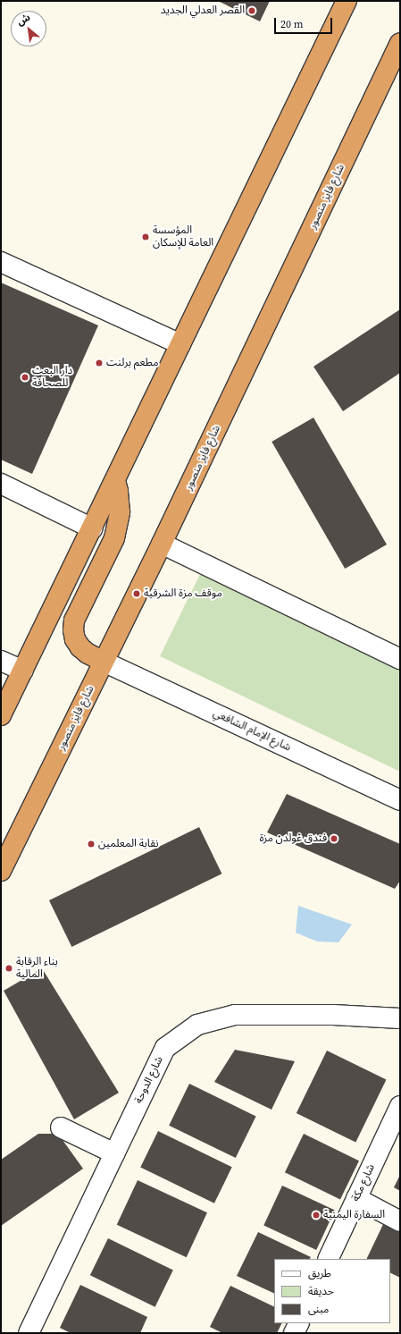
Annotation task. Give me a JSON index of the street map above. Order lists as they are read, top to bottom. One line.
{"streets":{"highway":["شارع فايز منصور"],"street":["شارع الإمام الشافعي","شارع الدوحة","شارع مكة"]},"crossings":[["شارع فايز منصور","شارع الإمام الشافعي"]],"places":["القصر العدلي الجديد","المؤسسة العامة للإسكان","مطعم برلنت","دار البعث للصحافة","موقف مزة الشرقية","فندق غولدن مزة","نقابة المعلمين","بناء الرقابة المالية","السفارة اليمنية"],"legend":["طريق","حديقة","مبنى"],"scale_bar":"20 m","north":"top left"}
